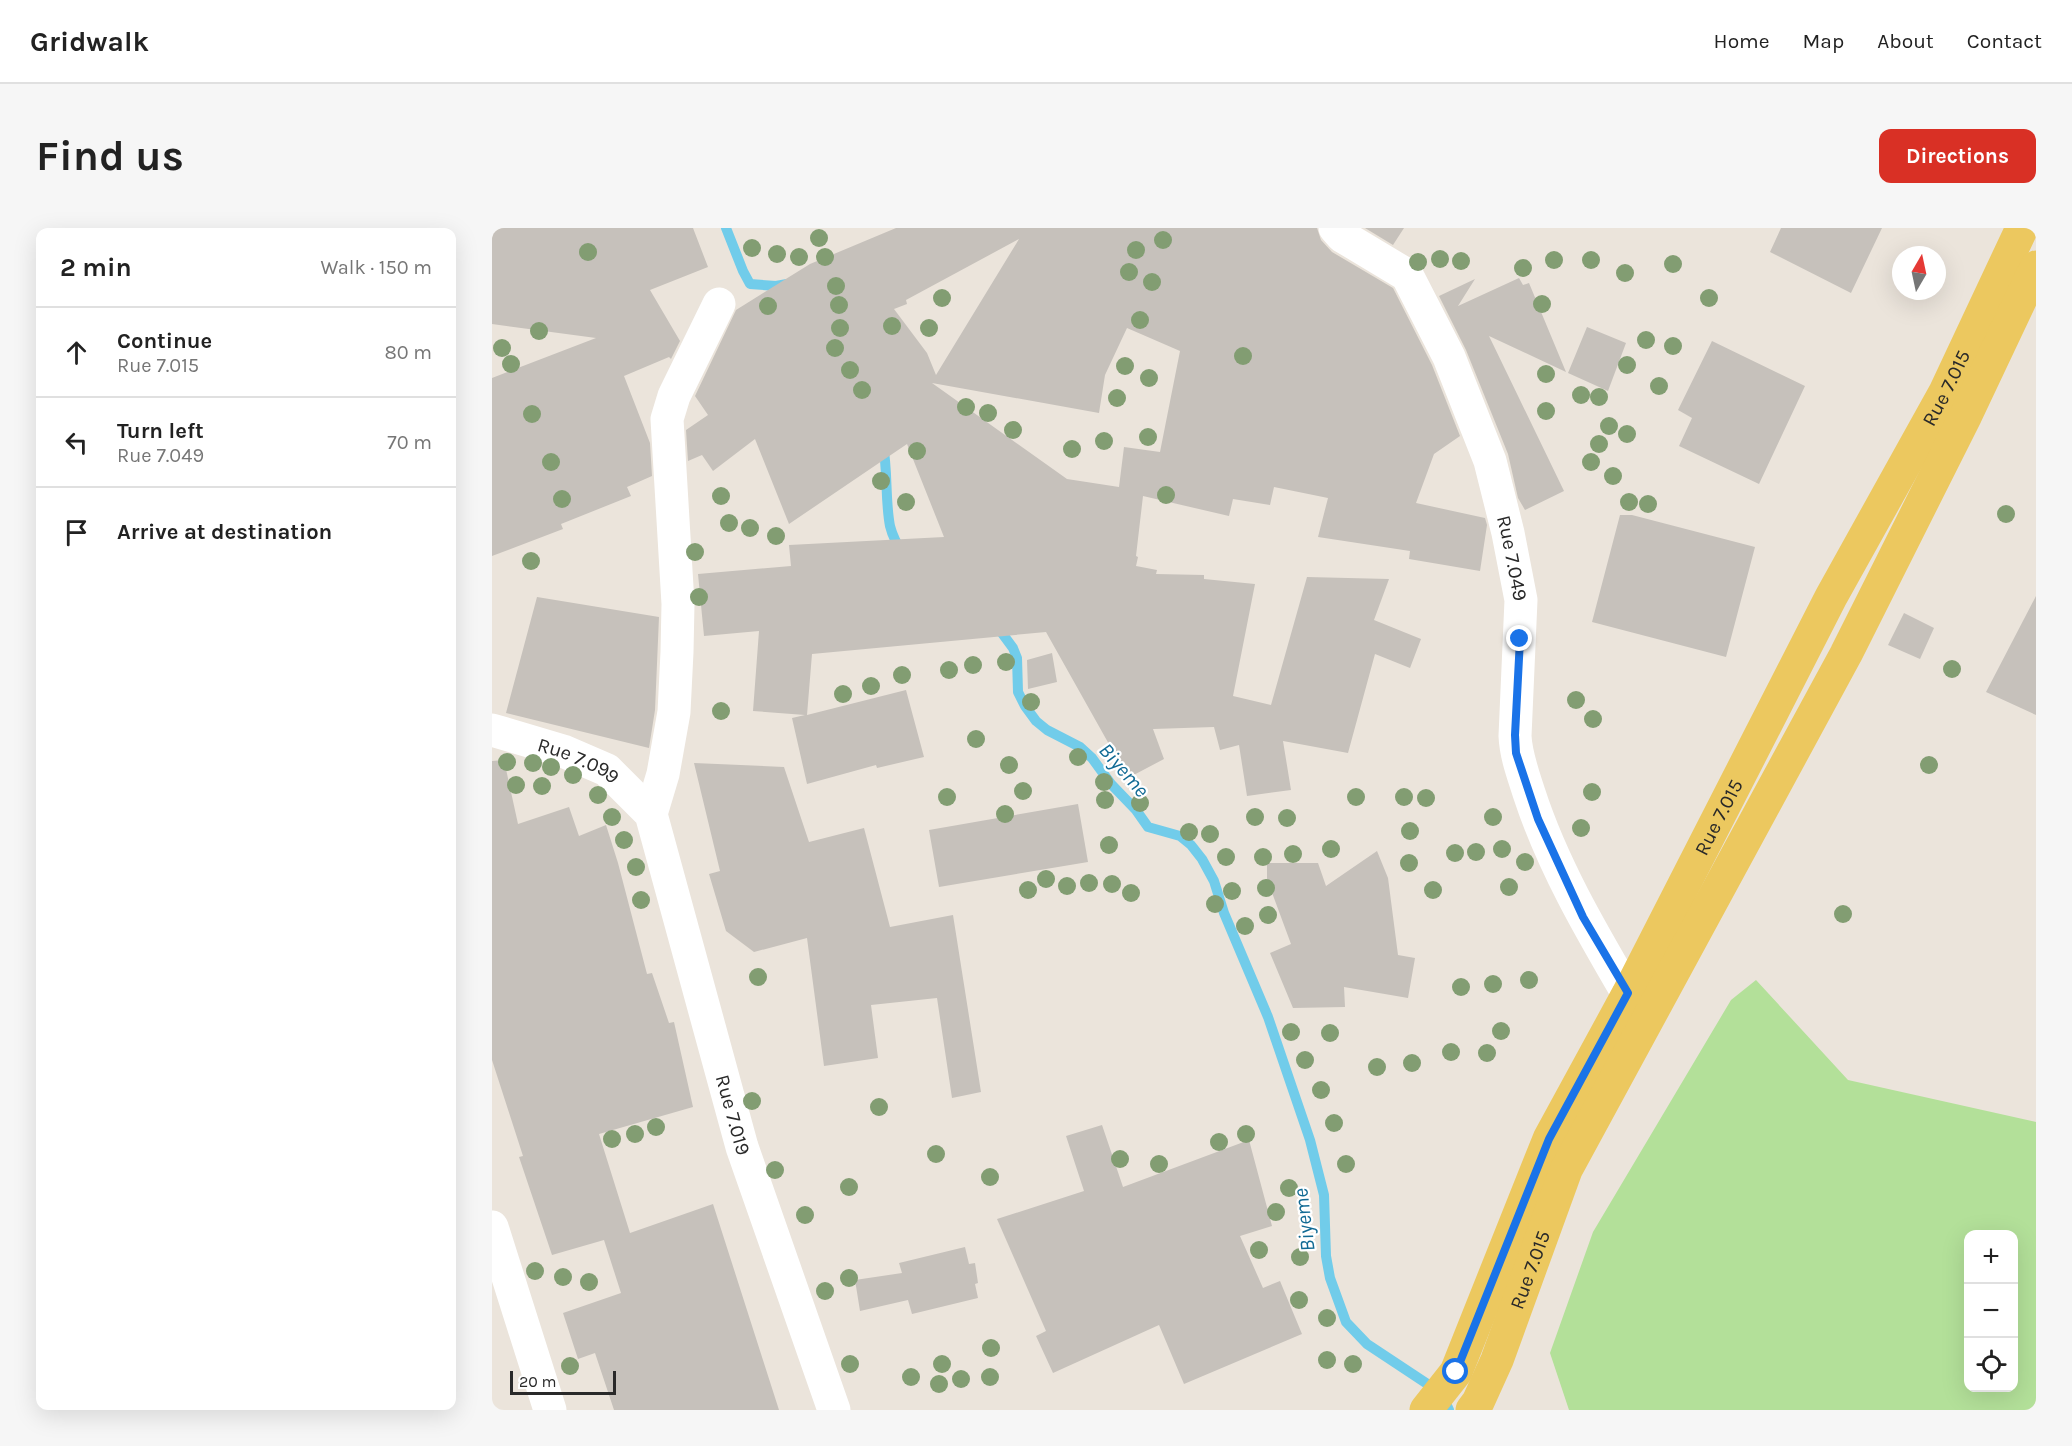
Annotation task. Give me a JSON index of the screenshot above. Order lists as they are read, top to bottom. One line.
{"streets":{"main road":["Rue 7.015"],"street":["Rue 7.049","Rue 7.099","Rue 7.019"]},"crossings":[["Rue 7.015","Rue 7.049"],["Rue 7.099","Rue 7.019"]],"water":["Biyeme"],"scale_bar":"20 m","north":"top","page":{"header":"Gridwalk","nav":["Home","Map","About","Contact"],"buttons":"Directions","title":"Find us","heading":["2 min","Walk · 150 m"],"list":[["Continue","Rue 7.015","80 m"],["Turn left","Rue 7.049","70 m"],"Arrive at destination"],"map_buttons":["+","−"],"scale":"20 m"}}
